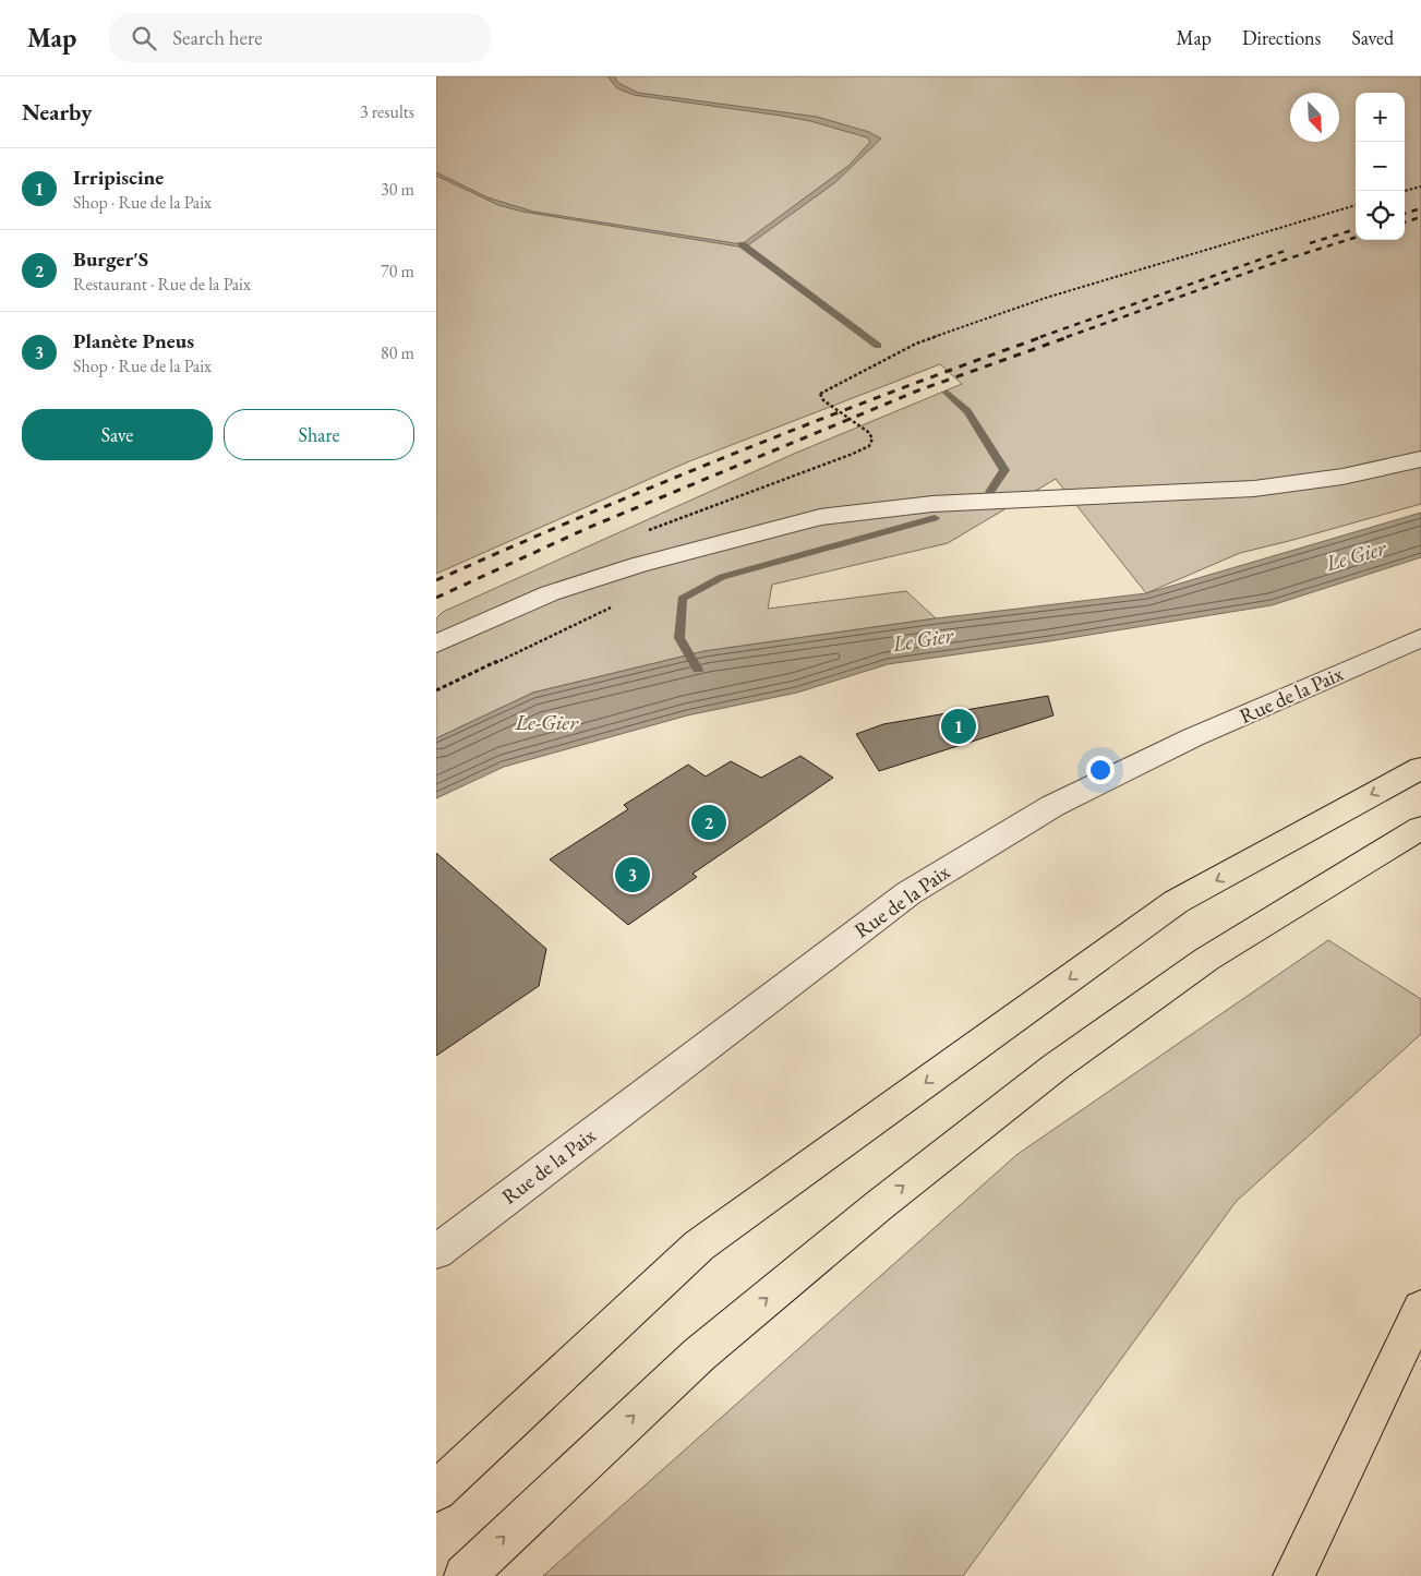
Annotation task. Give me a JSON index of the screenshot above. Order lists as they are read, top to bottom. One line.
{"streets":{"street":["Rue de la Paix"]},"water":["Le Gier","Le-Gier"],"north":"bottom right","page":{"header":"Map","search":"Search here","nav":["Map","Directions","Saved"],"heading":["Nearby","3 results"],"map_buttons":["+","−"],"list":[{"mark":"1","name":"Irripiscine","note":"Shop · Rue de la Paix","value":"30 m"},{"mark":"2","name":"Burger'S","note":"Restaurant · Rue de la Paix","value":"70 m"},{"mark":"3","name":"Planète Pneus","note":"Shop · Rue de la Paix","value":"80 m"}],"buttons":["Save","Share"],"pins":["1","2","3"]}}
